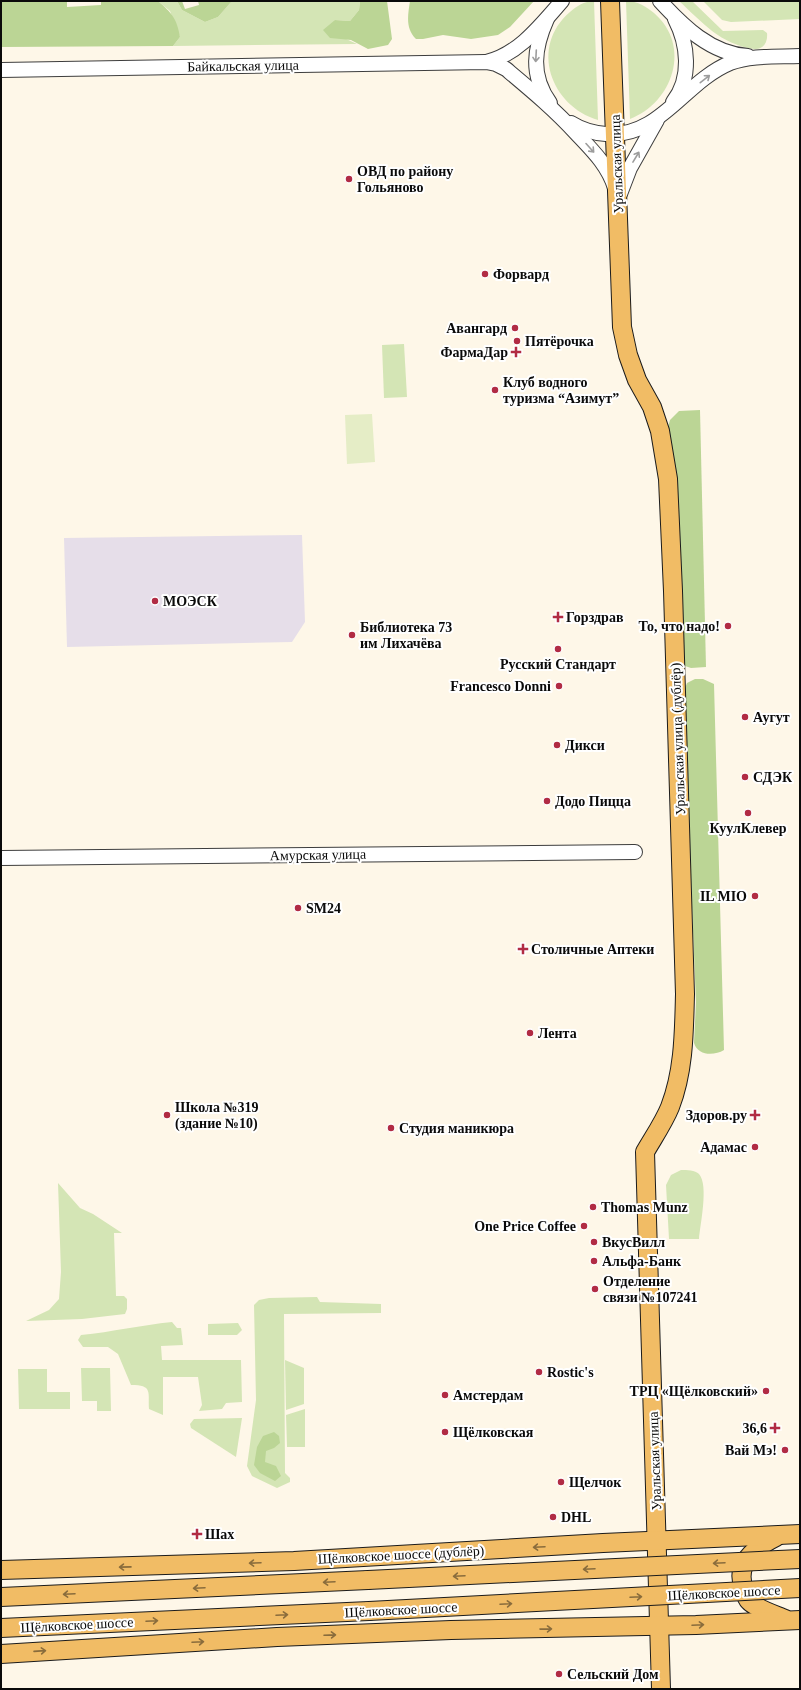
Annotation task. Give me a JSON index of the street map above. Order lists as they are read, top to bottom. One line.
{"streets":{"main road":["Уральская улица","Уральская улица (дублёр)","Щёлковское шоссе (дублёр)","Щёлковское шоссе"],"street":["Байкальская улица","Амурская улица"]},"crossings":[["Уральская улица","Уральская улица (дублёр)"],["Уральская улица","Щёлковское шоссе (дублёр)"]],"places":{"other":["ОВД по району Гольяново","Форвард","Авангард","Пятёрочка","Клуб водного туризма “Азимут”","МОЭСК","То, что надо!","Библиотека 73 им Лихачёва","Русский Стандарт","Francesco Donni","Аугут","Дикси","СДЭК","Додо Пицца","КуулКлевер","IL MIO","SM24","Лента","Школа №319 (здание №10)","Студия маникюра","Адамас","Thomas Munz","One Price Coffee","ВкусВилл","Альфа-Банк","Отделение связи №107241","Rostic's","ТРЦ «Щёлковский»","Амстердам","Щёлковская","Вай Мэ!","Щелчок","DHL","Сельский Дом"],"health":["ФармаДар","Горздрав","Столичные Аптеки","Здоров.ру","36,6","Шах"]}}
